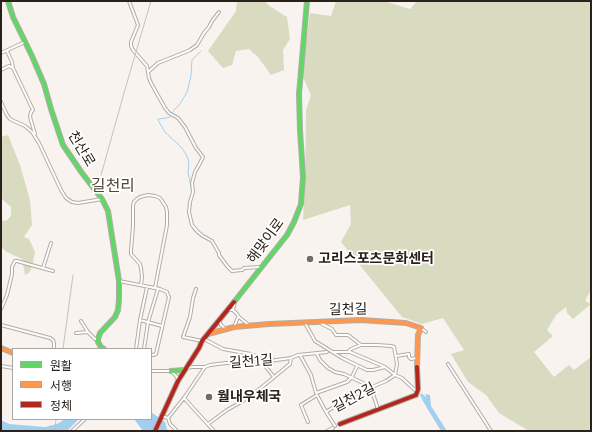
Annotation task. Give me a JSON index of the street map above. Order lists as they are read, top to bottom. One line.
{"streets":{"street":["천산로","해맞이로","길천길","길천1길","길천2길"]},"crossings":[["해맞이로","길천길"],["해맞이로","길천1길"]],"districts":["길천리"],"places":["고리스포츠문화센터","월내우체국"],"legend":["원활","서행","정체"]}
